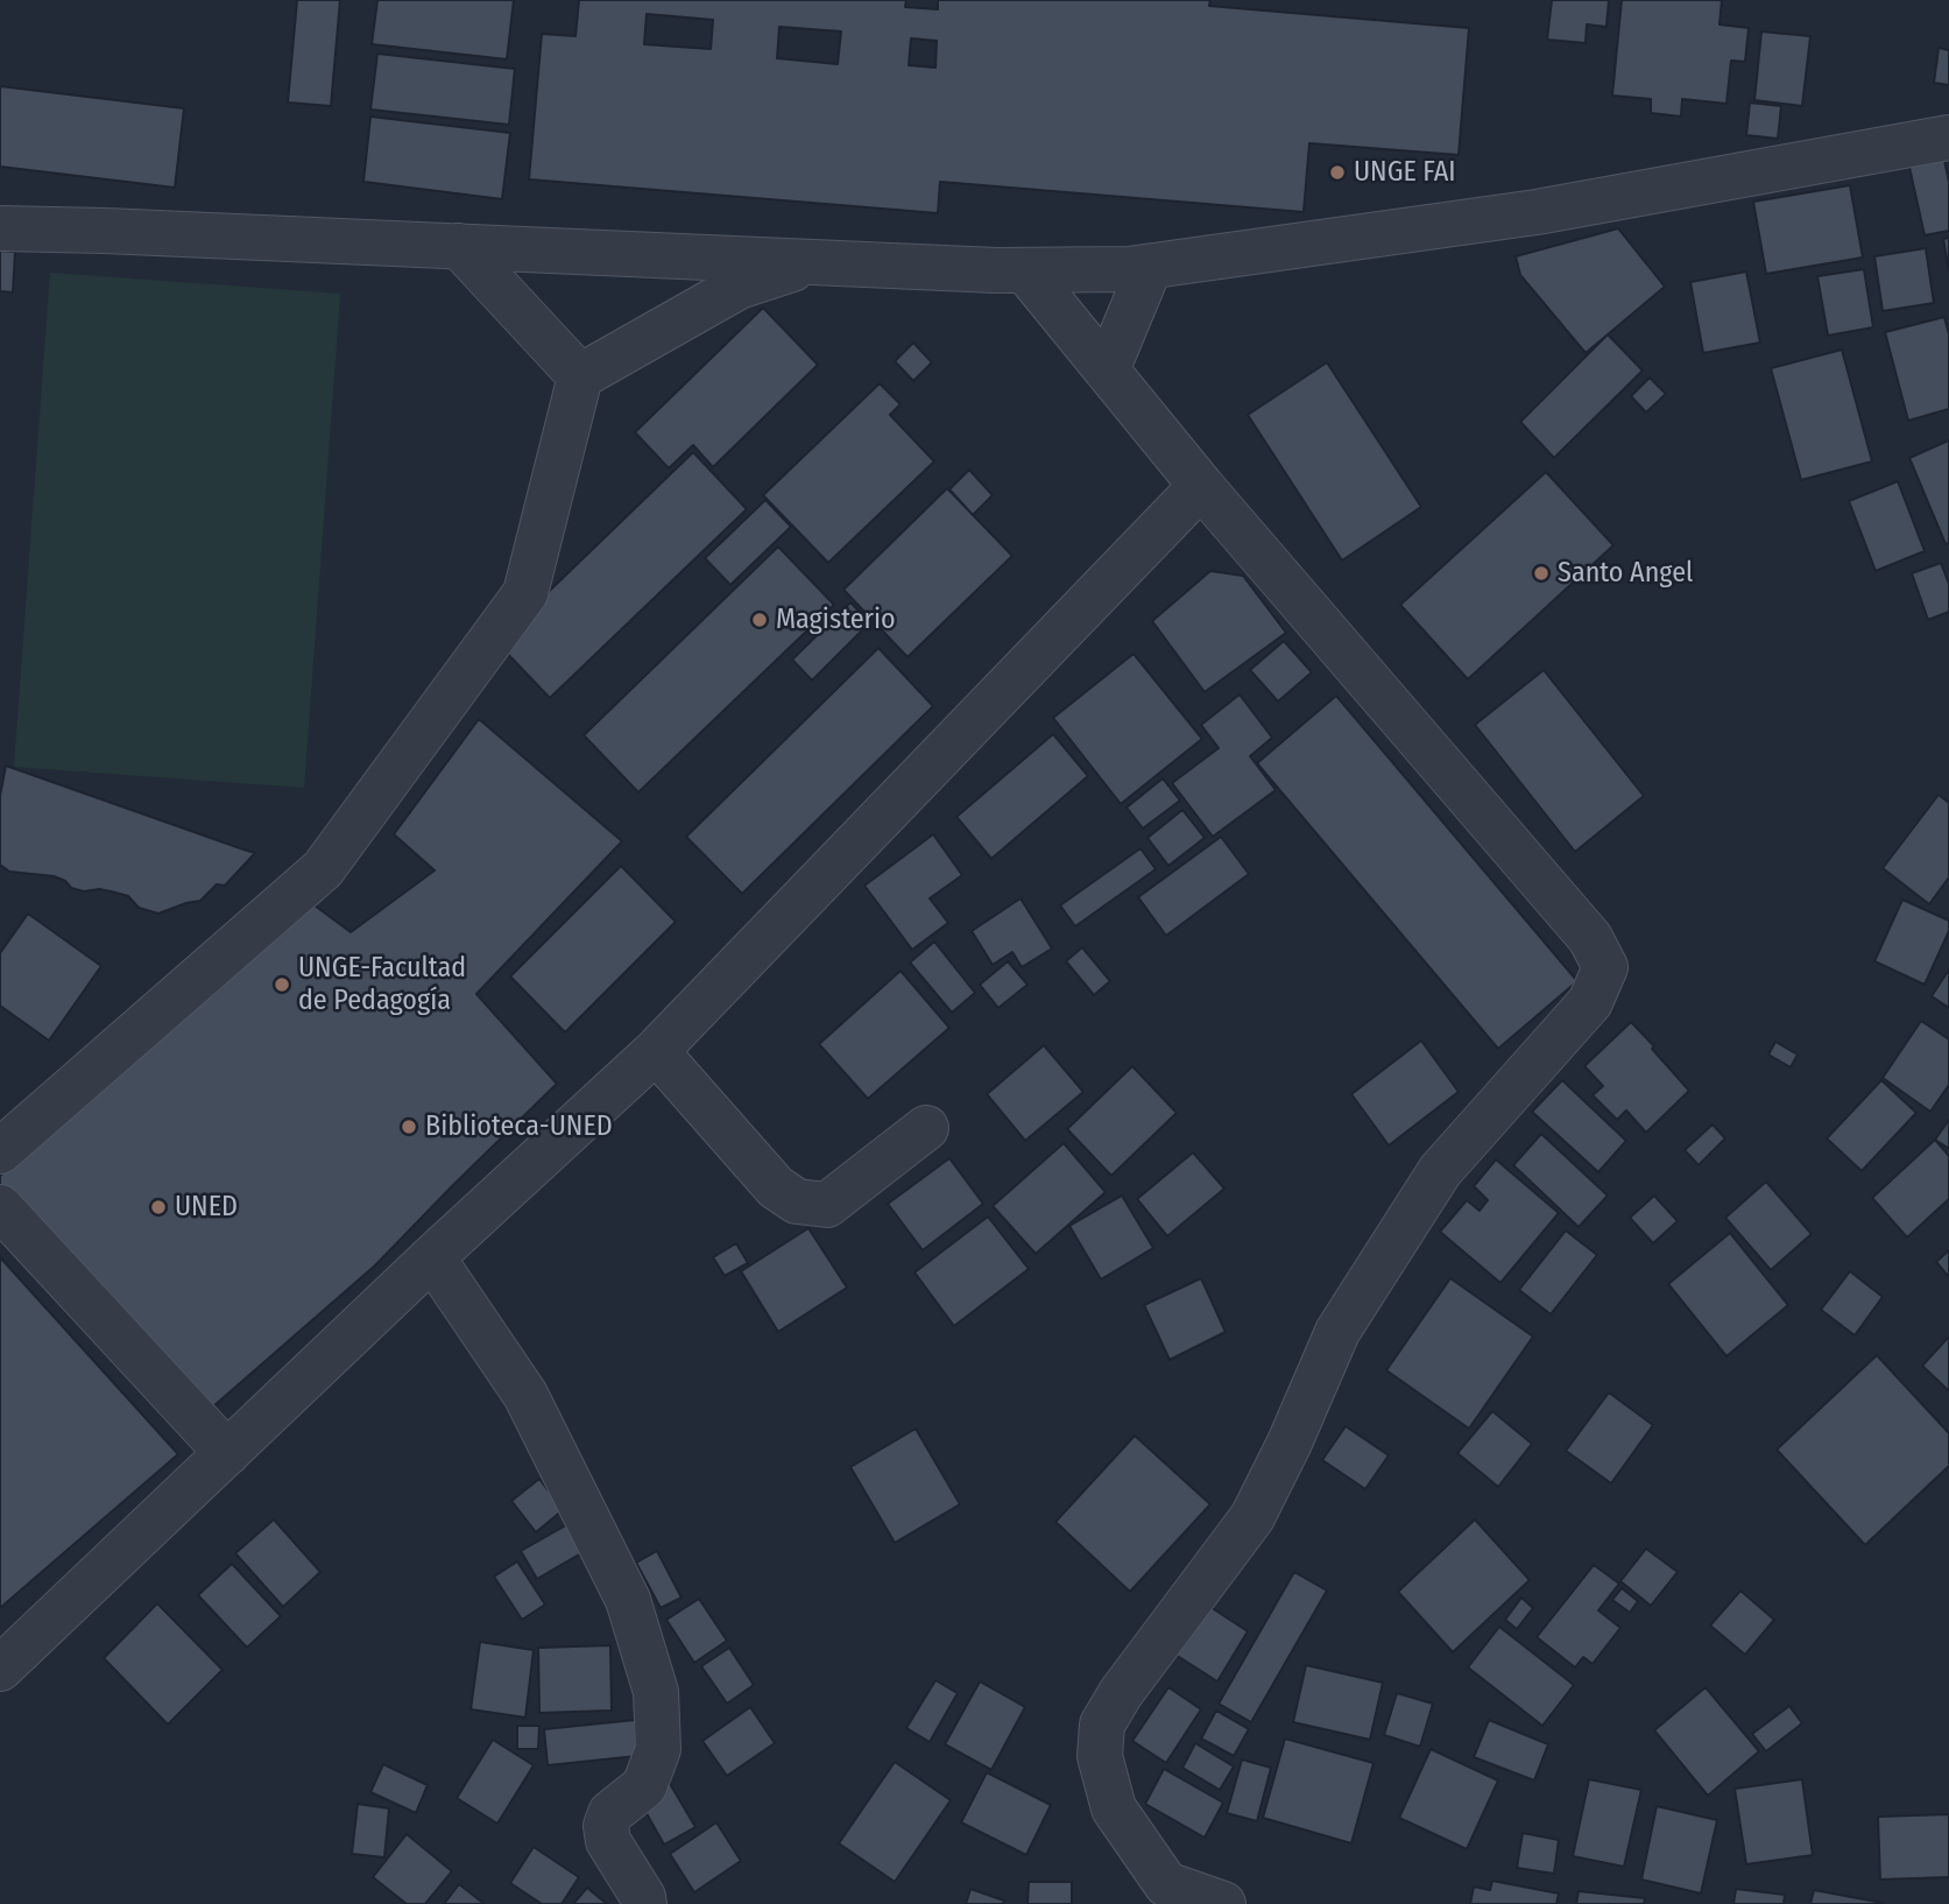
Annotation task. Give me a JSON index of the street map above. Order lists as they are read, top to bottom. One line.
{"places":["UNGE FAI","Santo Angel","Magisterio","UNGE-Facultad de Pedagogía","Biblioteca-UNED","UNED"]}
